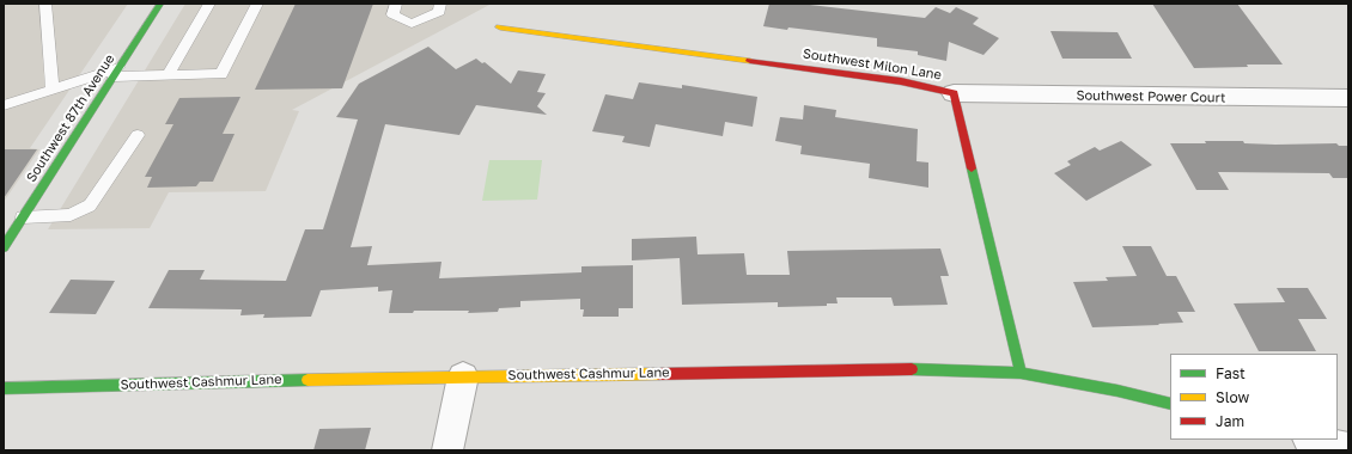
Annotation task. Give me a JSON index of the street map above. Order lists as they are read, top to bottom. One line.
{"streets":{"street":["Southwest Milon Lane","Southwest Power Court","Southwest 87th Avenue","Southwest Cashmur Lane"]},"crossings":[["Southwest Milon Lane","Southwest Power Court"],["Southwest Milon Lane","Southwest Cashmur Lane"]],"legend":["Fast","Slow","Jam"]}
